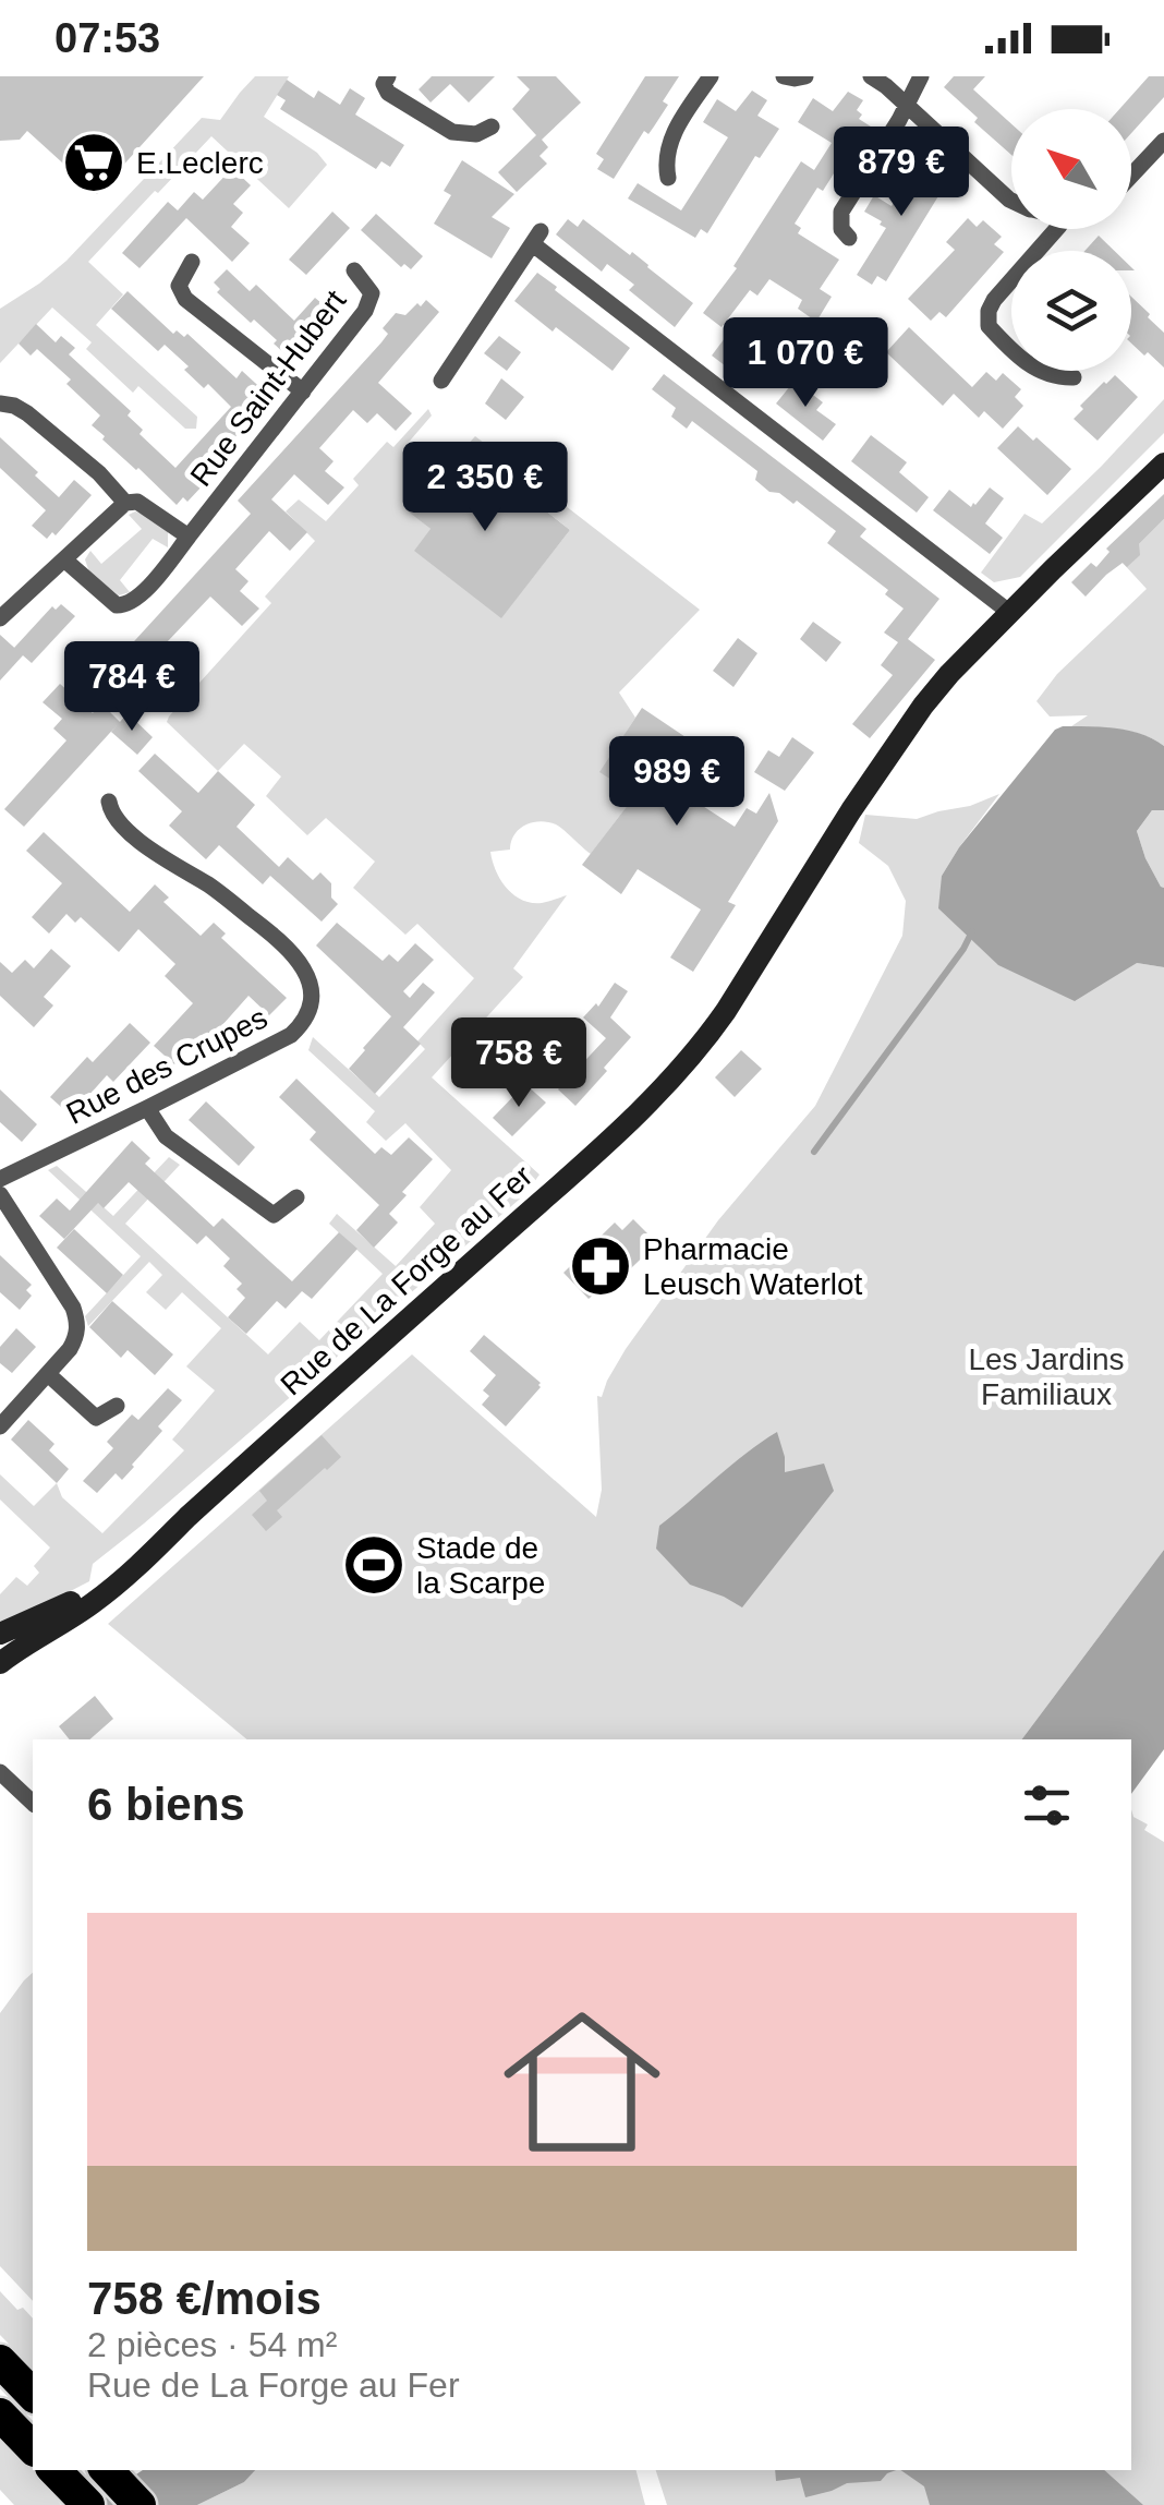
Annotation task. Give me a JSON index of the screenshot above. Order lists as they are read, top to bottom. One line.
{"streets":{"main road":["Rue de La Forge au Fer"],"street":["Rue Saint-Hubert","Rue des Crupes"]},"parks":["Les Jardins Familiaux"],"places":{"supermarket":["E.Leclerc"],"pharmacy":["Pharmacie Leusch Waterlot"],"sports":["Stade de la Scarpe"]},"north":"top left","page":{"status":"07:53","price":["879 €","1 070 €","2 350 €","784 €","989 €","758 €"],"heading":"6 biens","list":[{"name":"758 €/mois","note":"2 pièces · 54 m² · Rue de La Forge au Fer"}]}}
